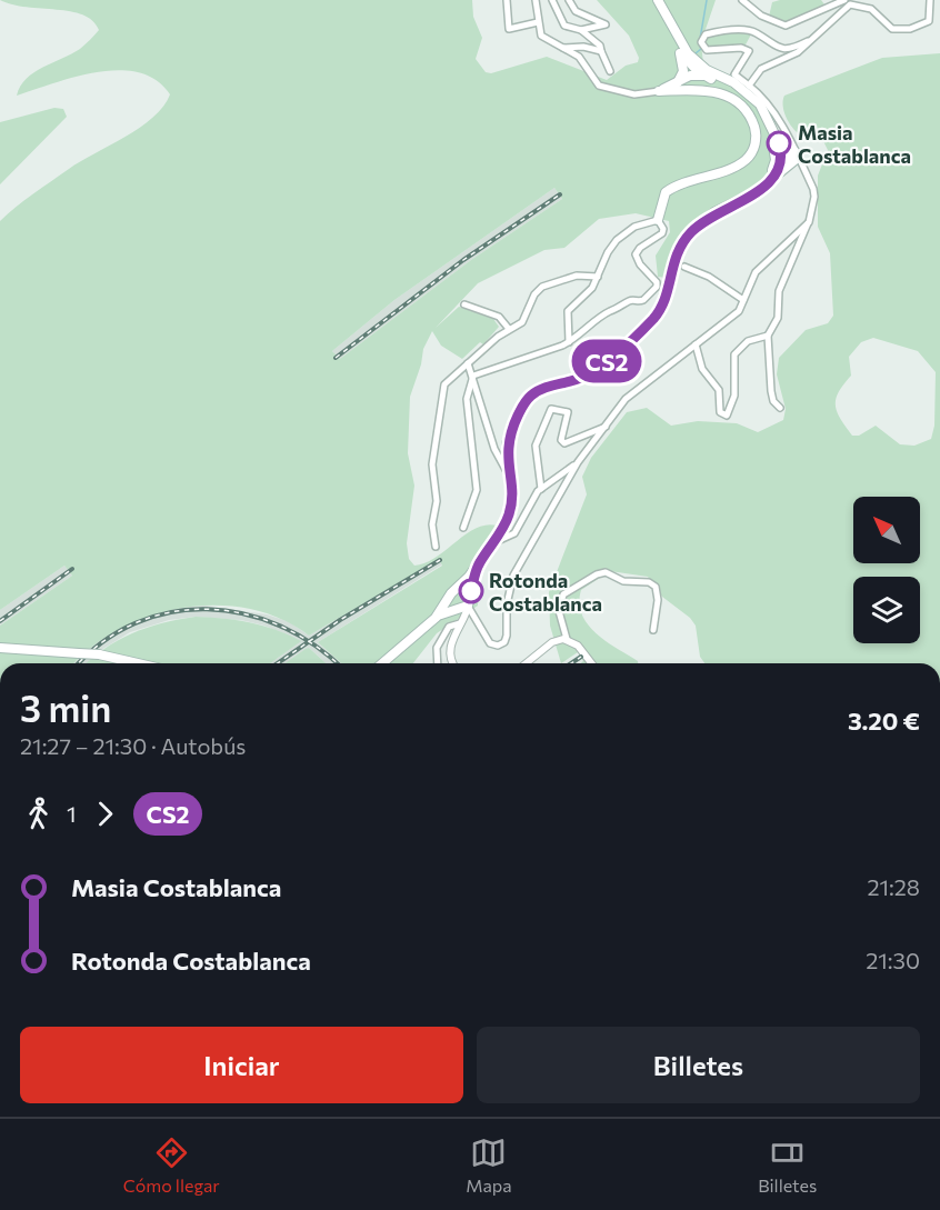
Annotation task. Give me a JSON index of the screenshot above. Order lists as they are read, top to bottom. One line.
{"places":["Masia Costablanca","Rotonda Costablanca"],"lines":["bus line CS2"],"north":"top left","page":{"on_map":"CS2","heading":["3 min","21:27 – 21:30 · Autobús","3.20 €"],"legs":["1","CS2"],"list":[{"name":"Masia Costablanca","value":"21:28"},{"name":"Rotonda Costablanca","value":"21:30"}],"buttons":["Iniciar","Billetes"],"tabs":["Cómo llegar","Mapa","Billetes"]}}
